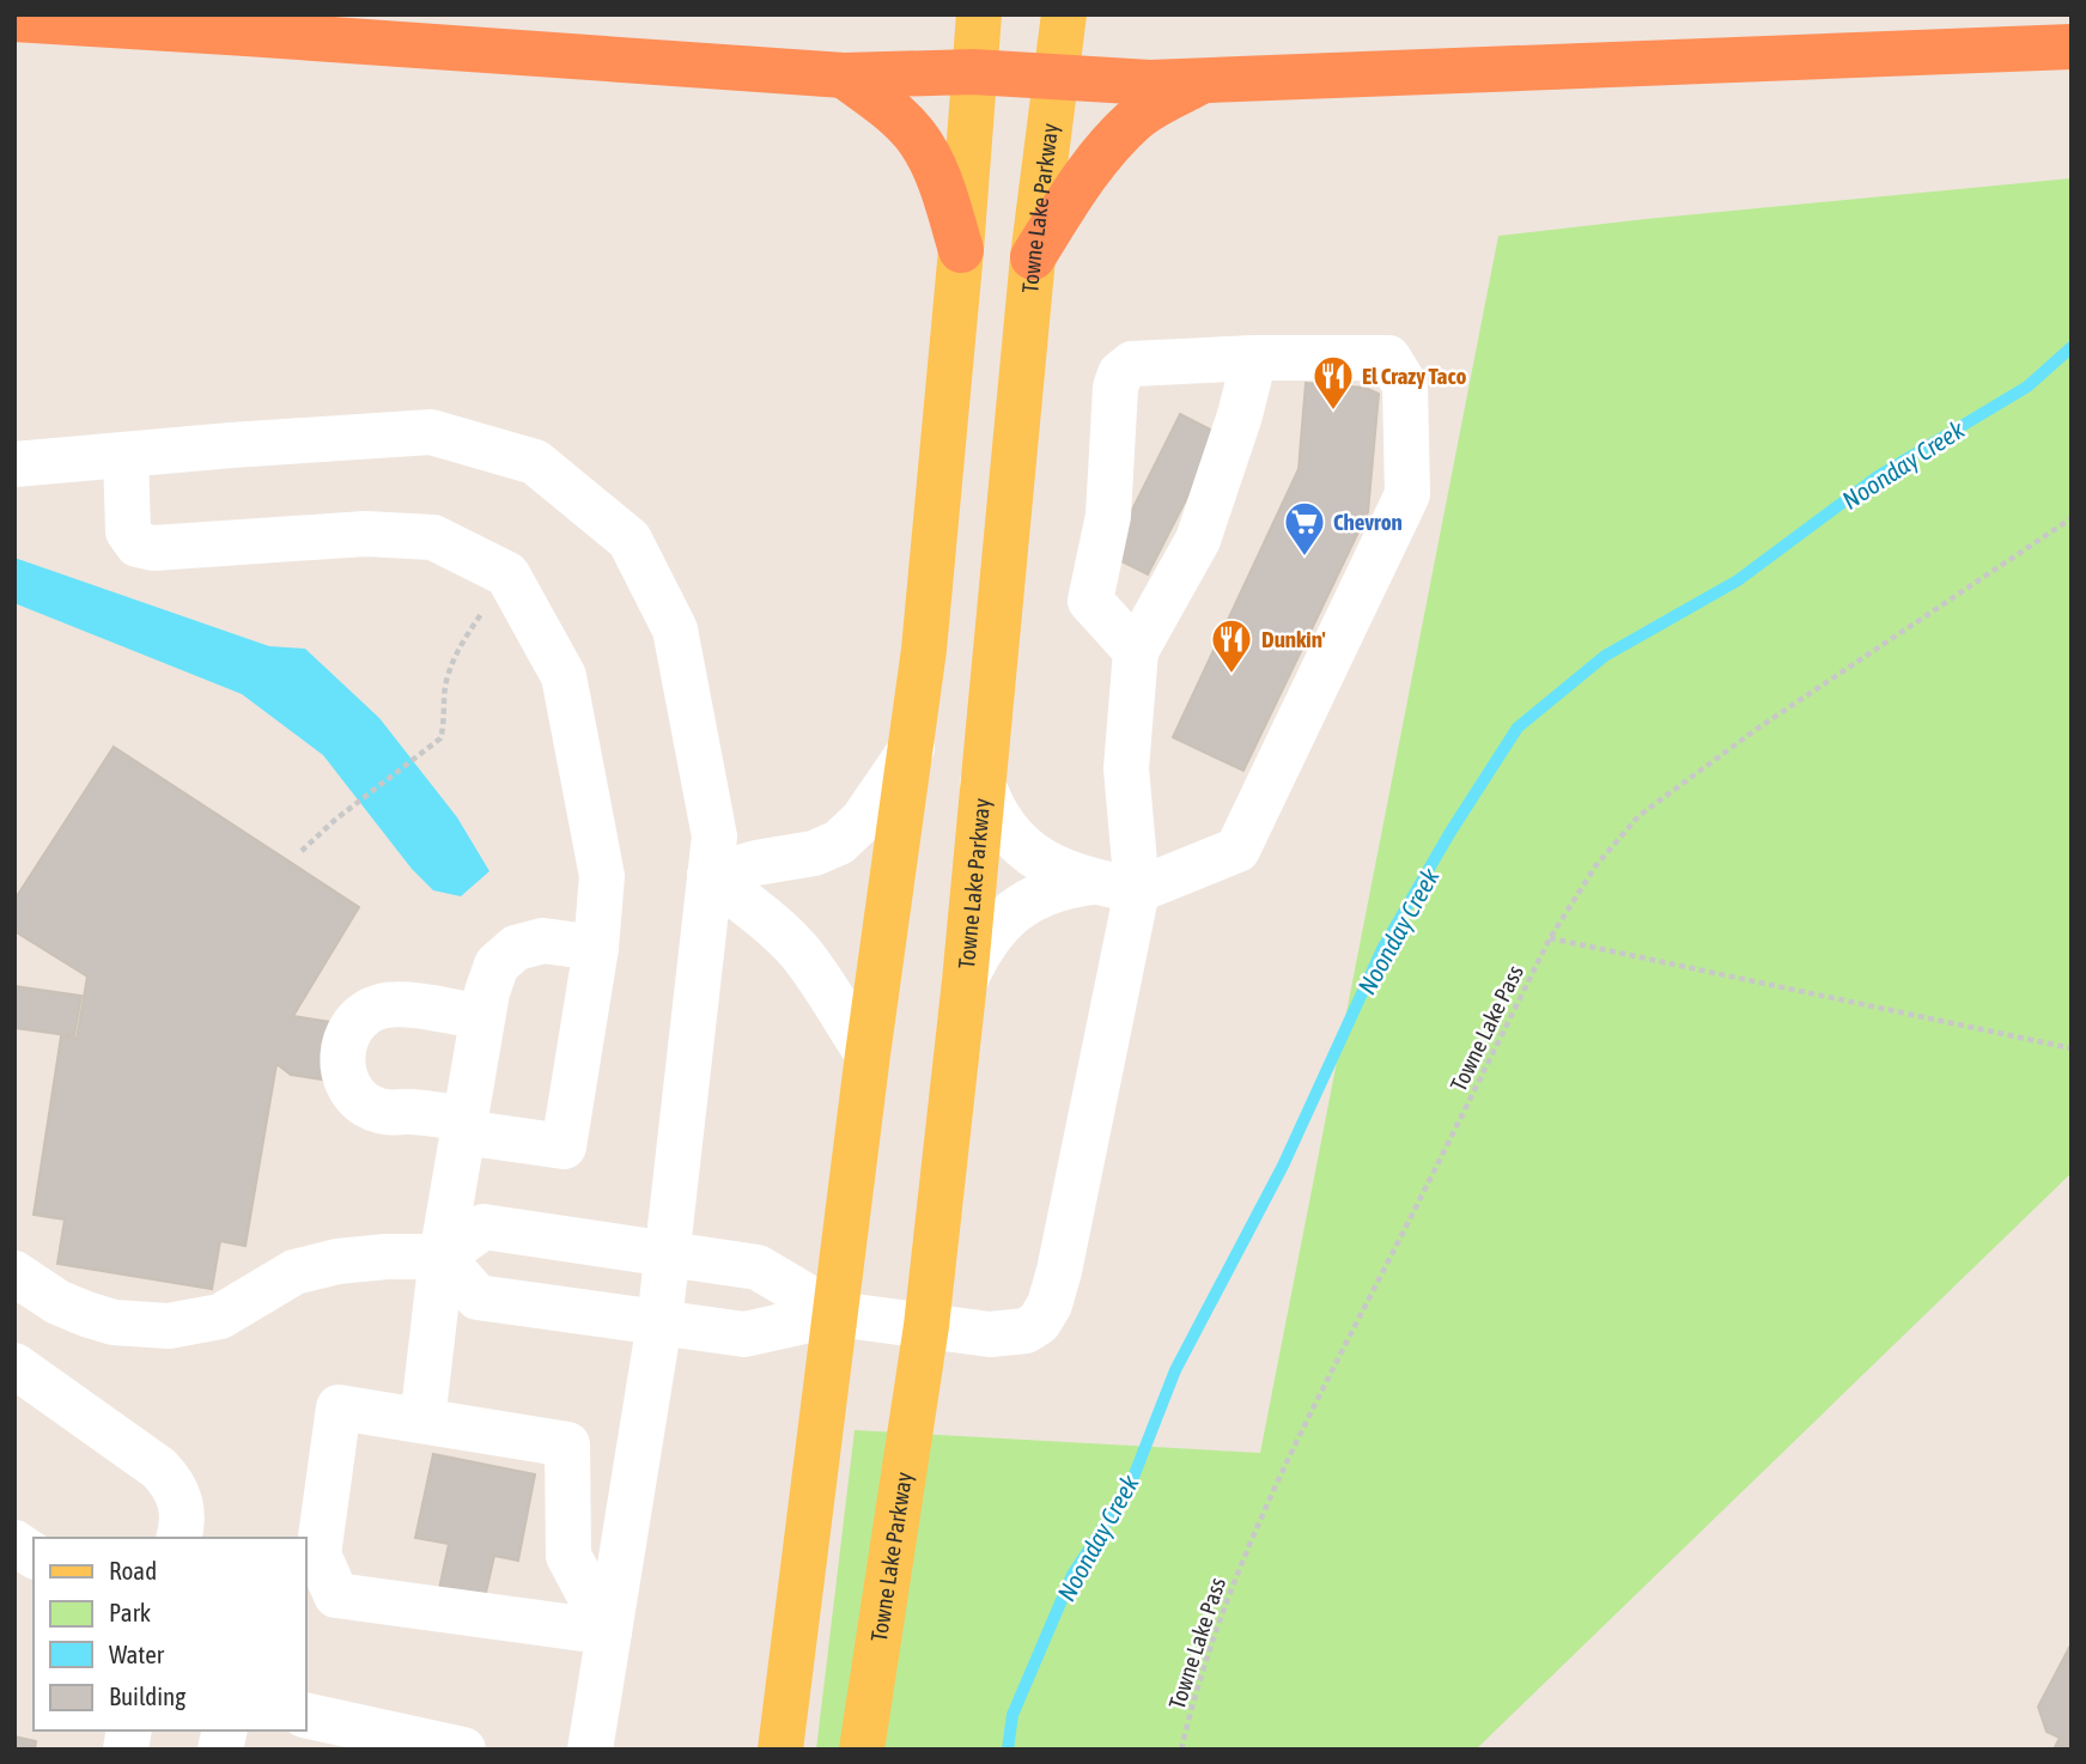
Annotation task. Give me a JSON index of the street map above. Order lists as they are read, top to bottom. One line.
{"streets":{"main road":["Towne Lake Parkway"],"path":["Towne Lake Pass"]},"water":["Noonday Creek"],"places":{"restaurant":["El Crazy Taco","Dunkin'"],"supermarket":["Chevron"]},"legend":["Road","Park","Water","Building"]}
